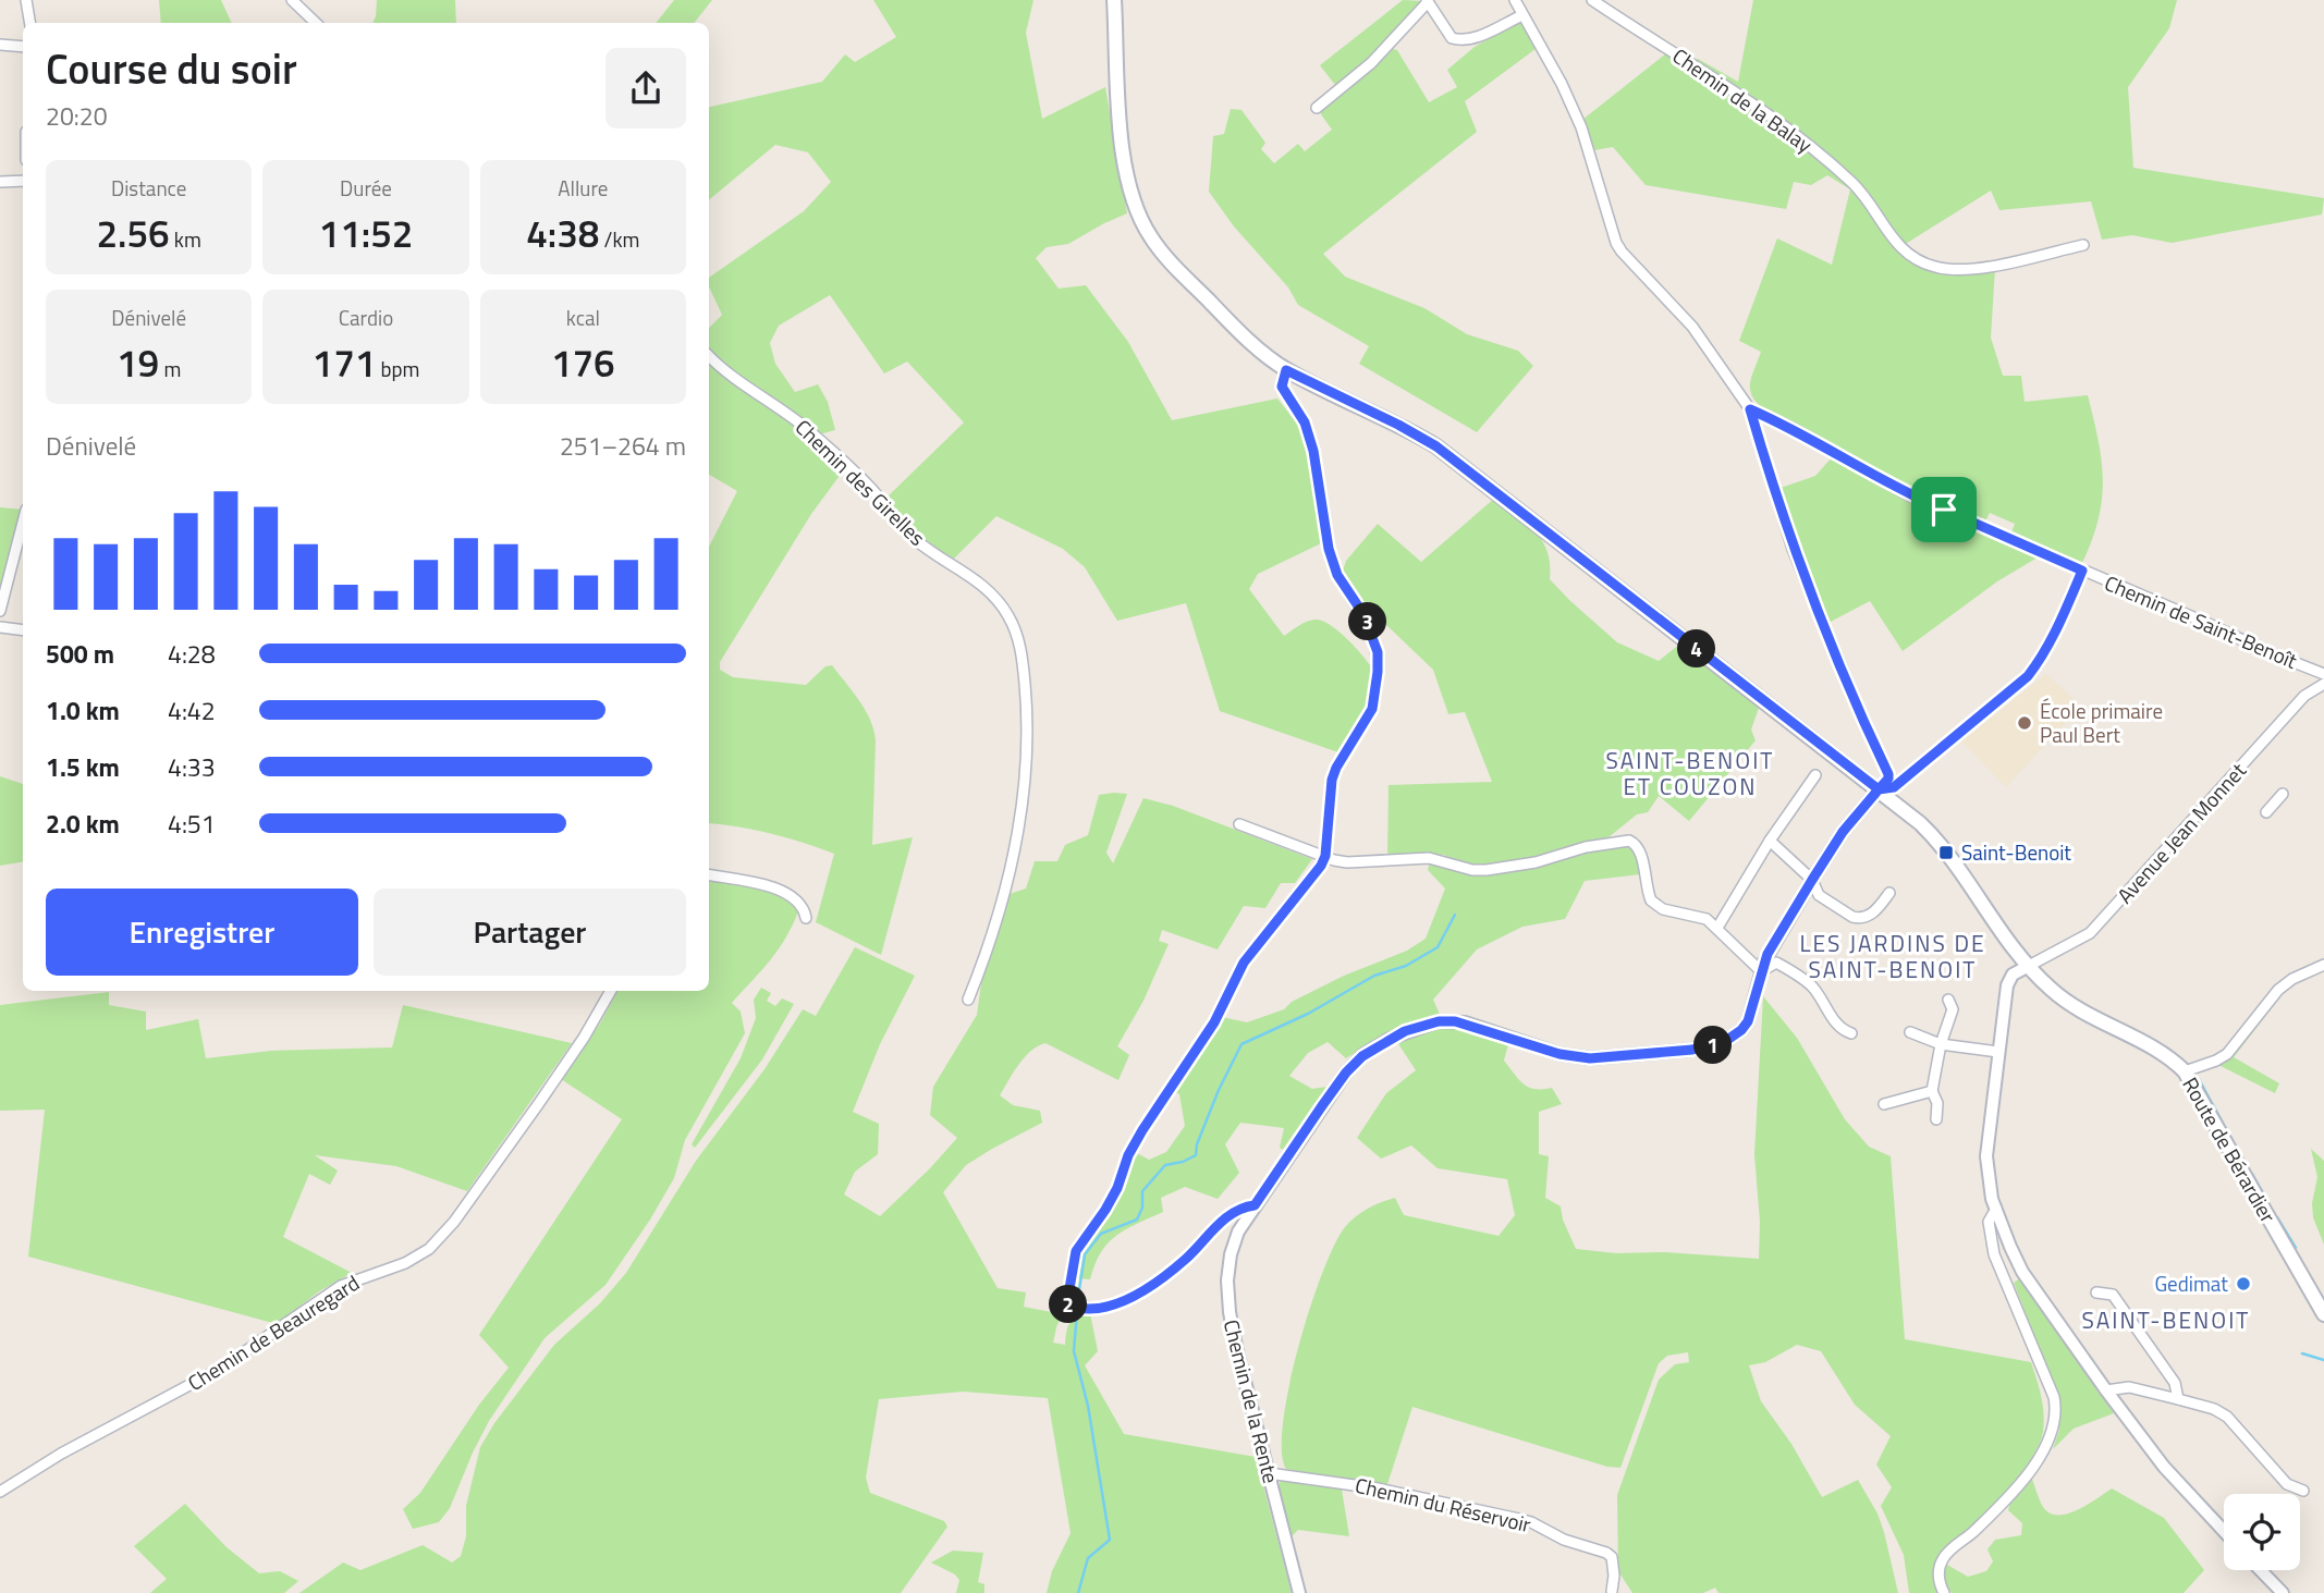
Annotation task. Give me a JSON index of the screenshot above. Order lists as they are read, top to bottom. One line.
{"streets":{"main road":["Route de Bérardier"],"street":["Chemin de la Balay","Chemin des Girelles","Chemin de Saint-Benoît","Avenue Jean Monnet","Chemin de Beauregard","Chemin de la Rente","Chemin du Réservoir"]},"crossings":[["Avenue Jean Monnet","Route de Bérardier"],["Route de Bérardier","Chemin de la Rente"],["Chemin de la Rente","Chemin du Réservoir"]],"districts":["SAINT-BENOIT ET COUZON","LES JARDINS DE SAINT-BENOIT","SAINT-BENOIT"],"places":{"other":["École primaire Paul Bert","Gedimat"],"transit":["Saint-Benoit"]},"page":{"heading":["Course du soir","20:20"],"stats":[["Distance","2.56 km"],["Durée","11:52"],["Allure","4:38 /km"],["Dénivelé","19 m"],["Cardio","171 bpm"],["kcal","176"]],"chart":["Dénivelé","251–264 m"],"pins":["3","4","1","2"],"list":[{"name":"500 m","note":"4:28"},{"name":"1.0 km","note":"4:42"},{"name":"1.5 km","note":"4:33"},{"name":"2.0 km","note":"4:51"}],"buttons":["Enregistrer","Partager"]}}
